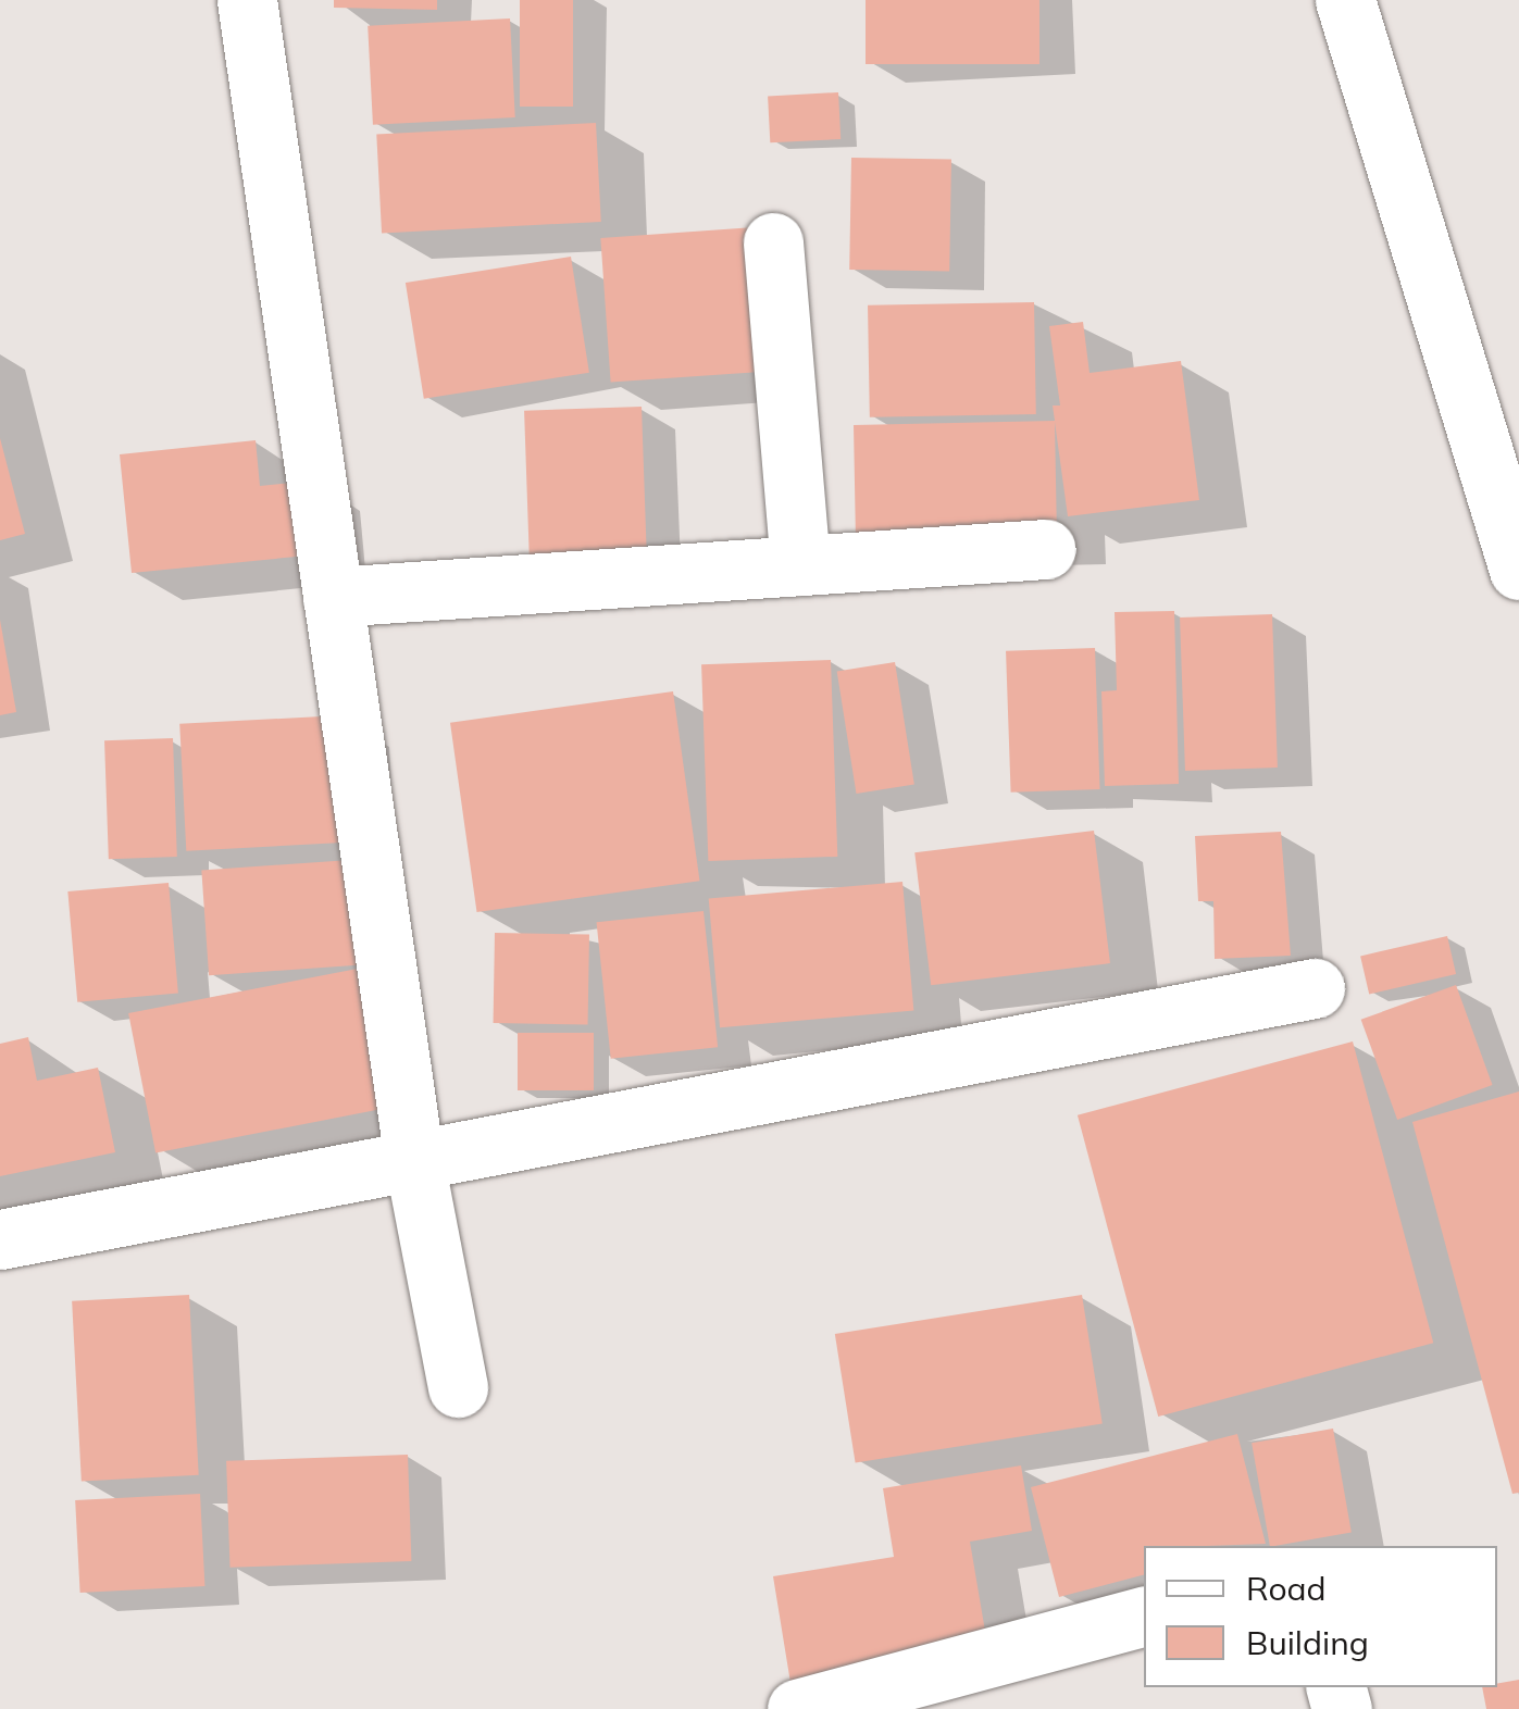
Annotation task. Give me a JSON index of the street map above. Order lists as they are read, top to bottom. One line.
{"legend":["Road","Building"]}
